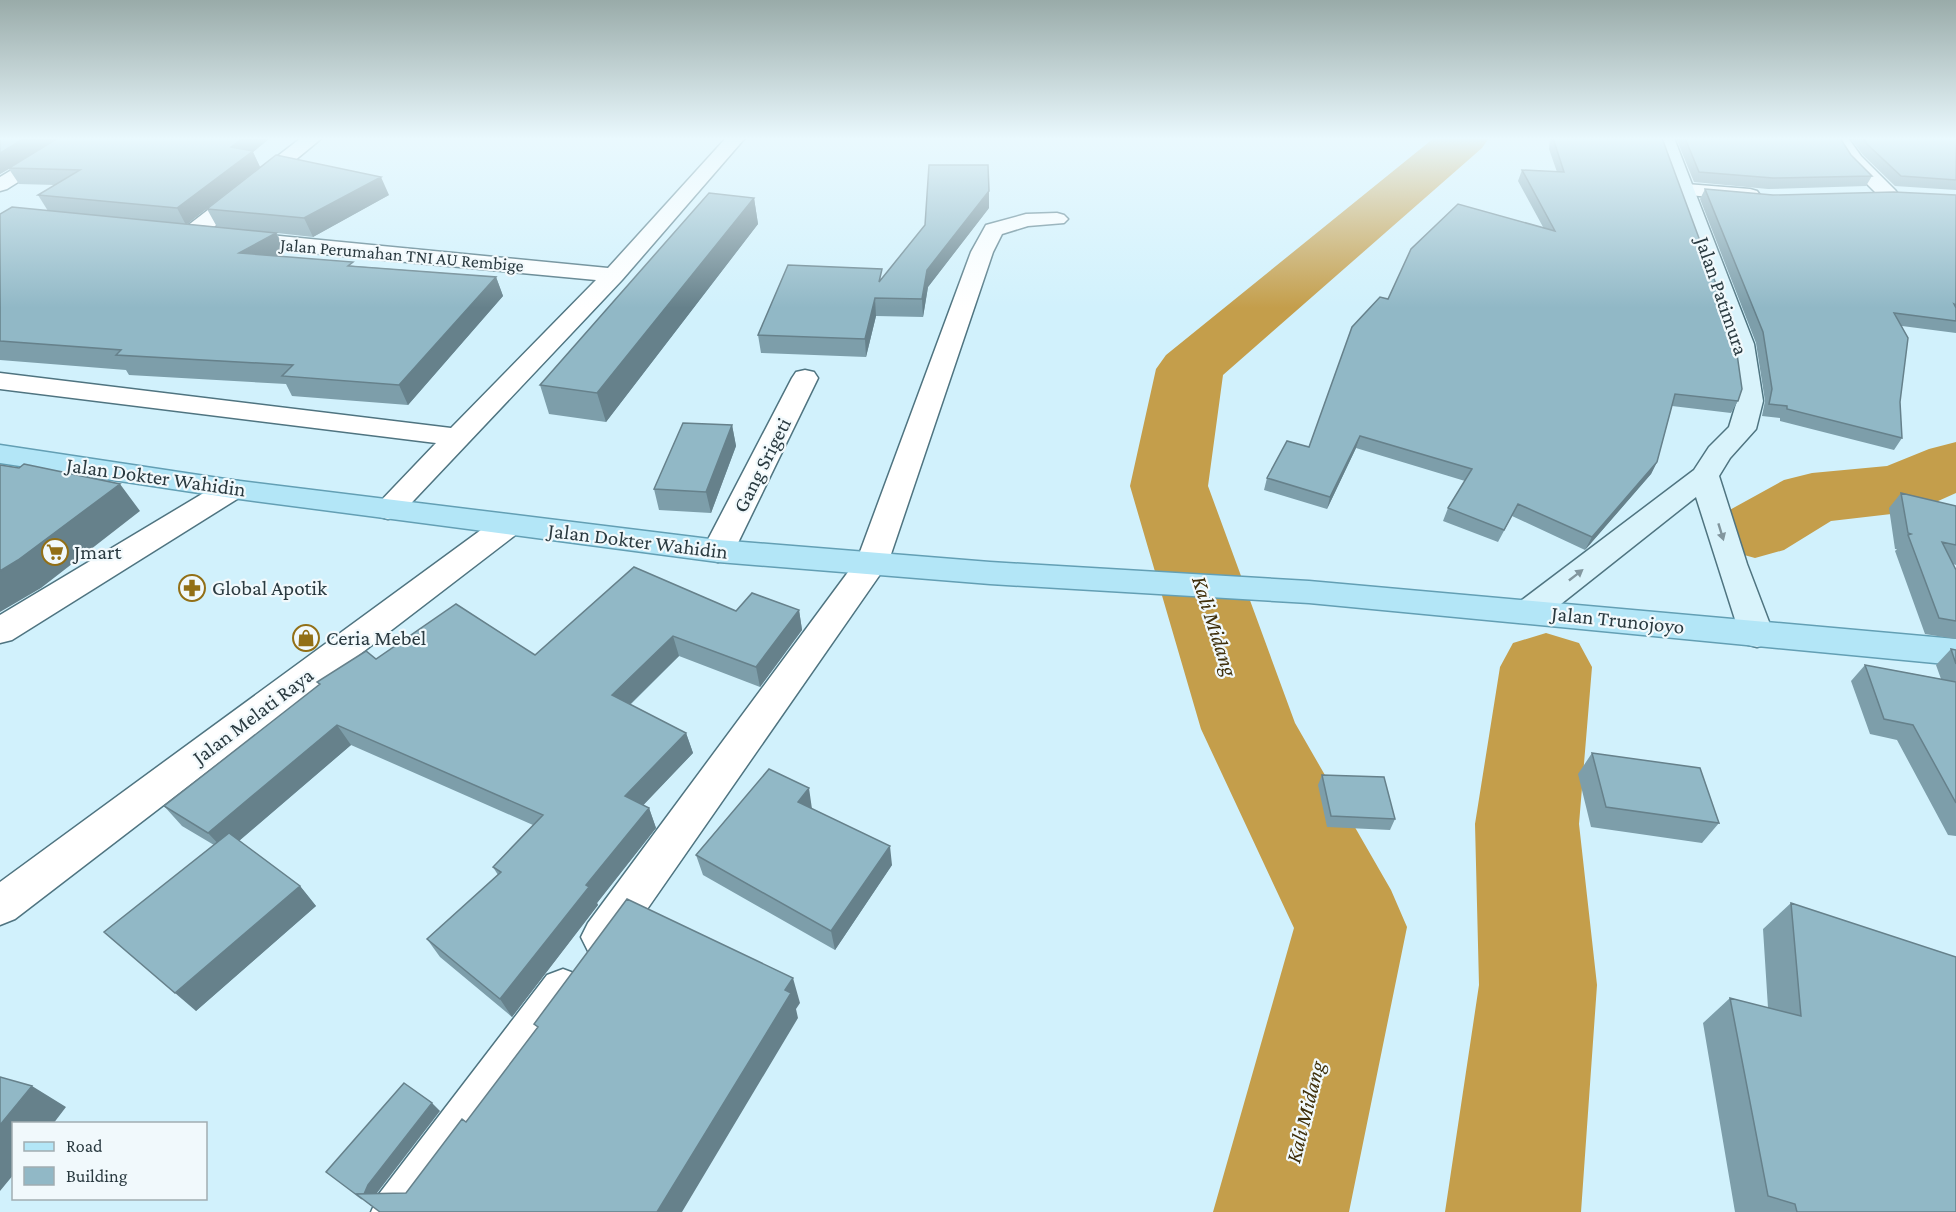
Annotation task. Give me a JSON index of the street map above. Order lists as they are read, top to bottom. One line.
{"streets":{"main road":["Jalan Dokter Wahidin","Jalan Trunojoyo"],"street":["Jalan Perumahan TNI AU Rembige","Jalan Patimura","Gang Srigeti","Jalan Melati Raya"]},"crossings":[["Jalan Patimura","Jalan Trunojoyo"],["Gang Srigeti","Jalan Dokter Wahidin"],["Jalan Dokter Wahidin","Jalan Trunojoyo"],["Jalan Dokter Wahidin","Jalan Melati Raya"]],"one_way":["Jalan Patimura"],"water":["Kali Midang"],"places":{"supermarket":["Jmart"],"pharmacy":["Global Apotik"],"shop":["Ceria Mebel"]},"legend":["Road","Building"]}
